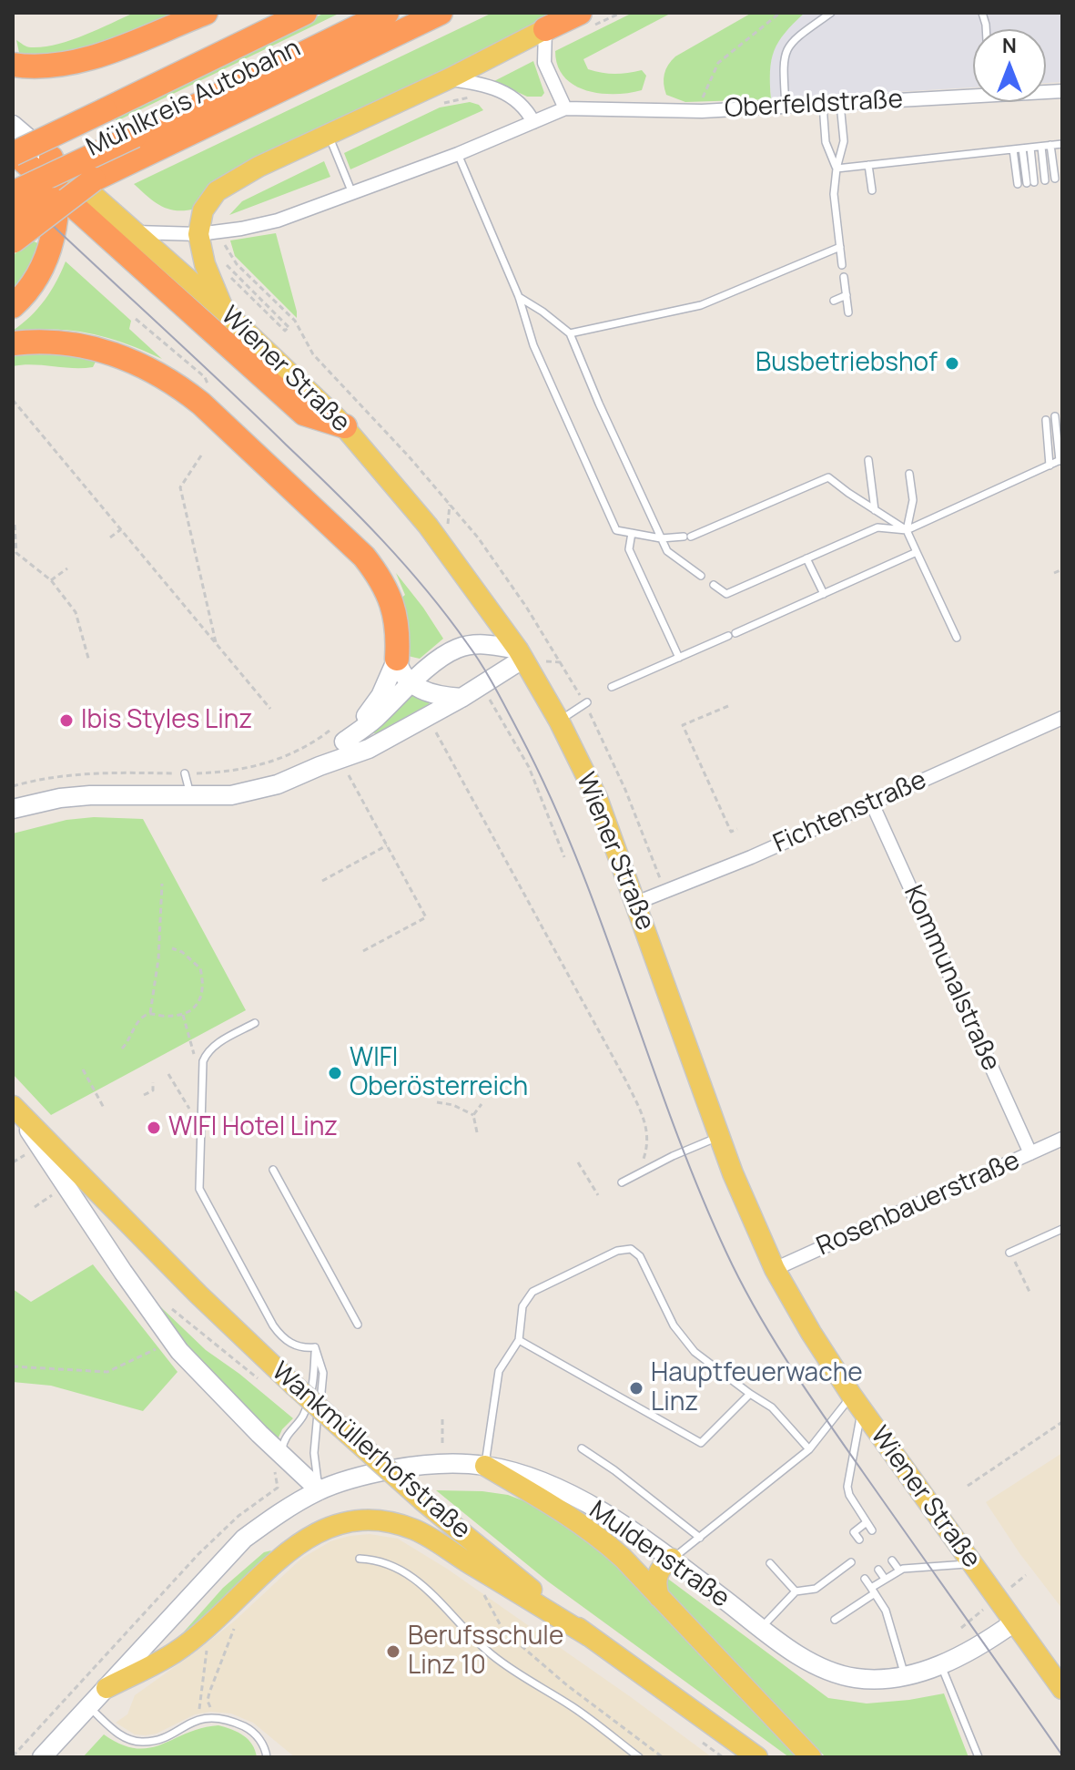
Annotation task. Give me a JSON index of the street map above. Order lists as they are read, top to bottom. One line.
{"streets":{"highway":["Mühlkreis Autobahn"],"main road":["Wiener Straße","Wankmüllerhofstraße","Muldenstraße"],"street":["Oberfeldstraße","Fichtenstraße","Kommunalstraße","Rosenbauerstraße"]},"crossings":[["Oberfeldstraße","Wiener Straße"],["Wiener Straße","Fichtenstraße"],["Wiener Straße","Rosenbauerstraße"],["Wiener Straße","Muldenstraße"],["Fichtenstraße","Kommunalstraße"],["Kommunalstraße","Rosenbauerstraße"],["Wankmüllerhofstraße","Muldenstraße"]],"places":["Busbetriebshof","Ibis Styles Linz","WIFI Oberösterreich","WIFI Hotel Linz","Hauptfeuerwache Linz","Berufsschule Linz 10"],"north":"top"}
